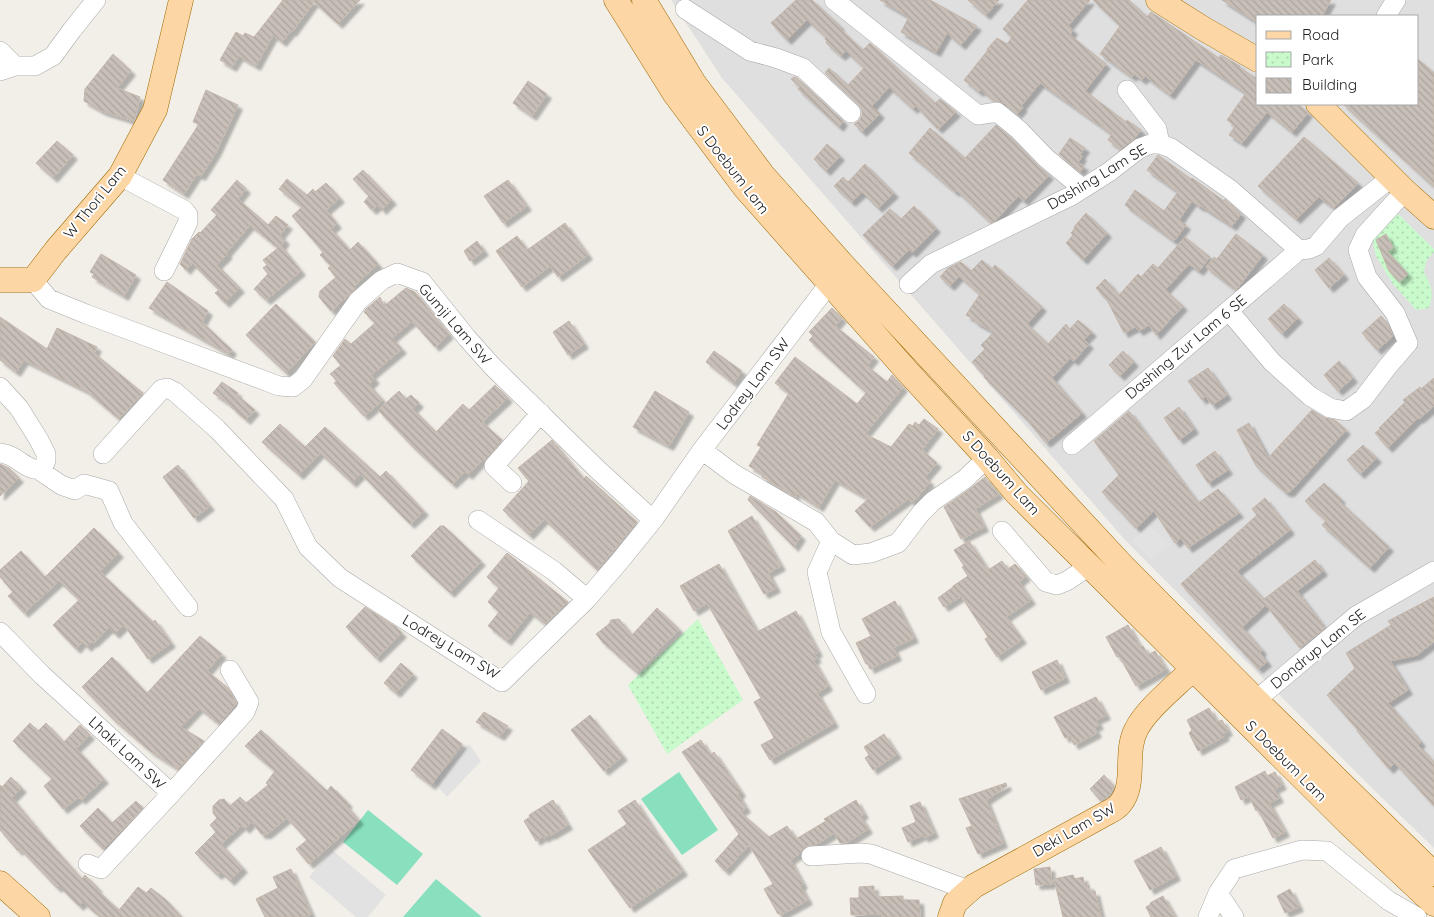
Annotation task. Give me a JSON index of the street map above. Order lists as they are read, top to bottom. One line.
{"streets":{"main road":["S Doebum Lam","W Thori Lam","Deki Lam SW"],"street":["Dashing Lam SE","Gumji Lam SW","Dashing Zur Lam 6 SE","Lodrey Lam SW","Dondrup Lam SE","Lhaki Lam SW"]},"crossings":[["S Doebum Lam","Lodrey Lam SW"],["S Doebum Lam","Dondrup Lam SE"],["S Doebum Lam","Deki Lam SW"],["Dashing Lam SE","Dashing Zur Lam 6 SE"],["W Thori Lam","Gumji Lam SW"],["Gumji Lam SW","Lodrey Lam SW"]],"legend":["Road","Park","Building"]}
